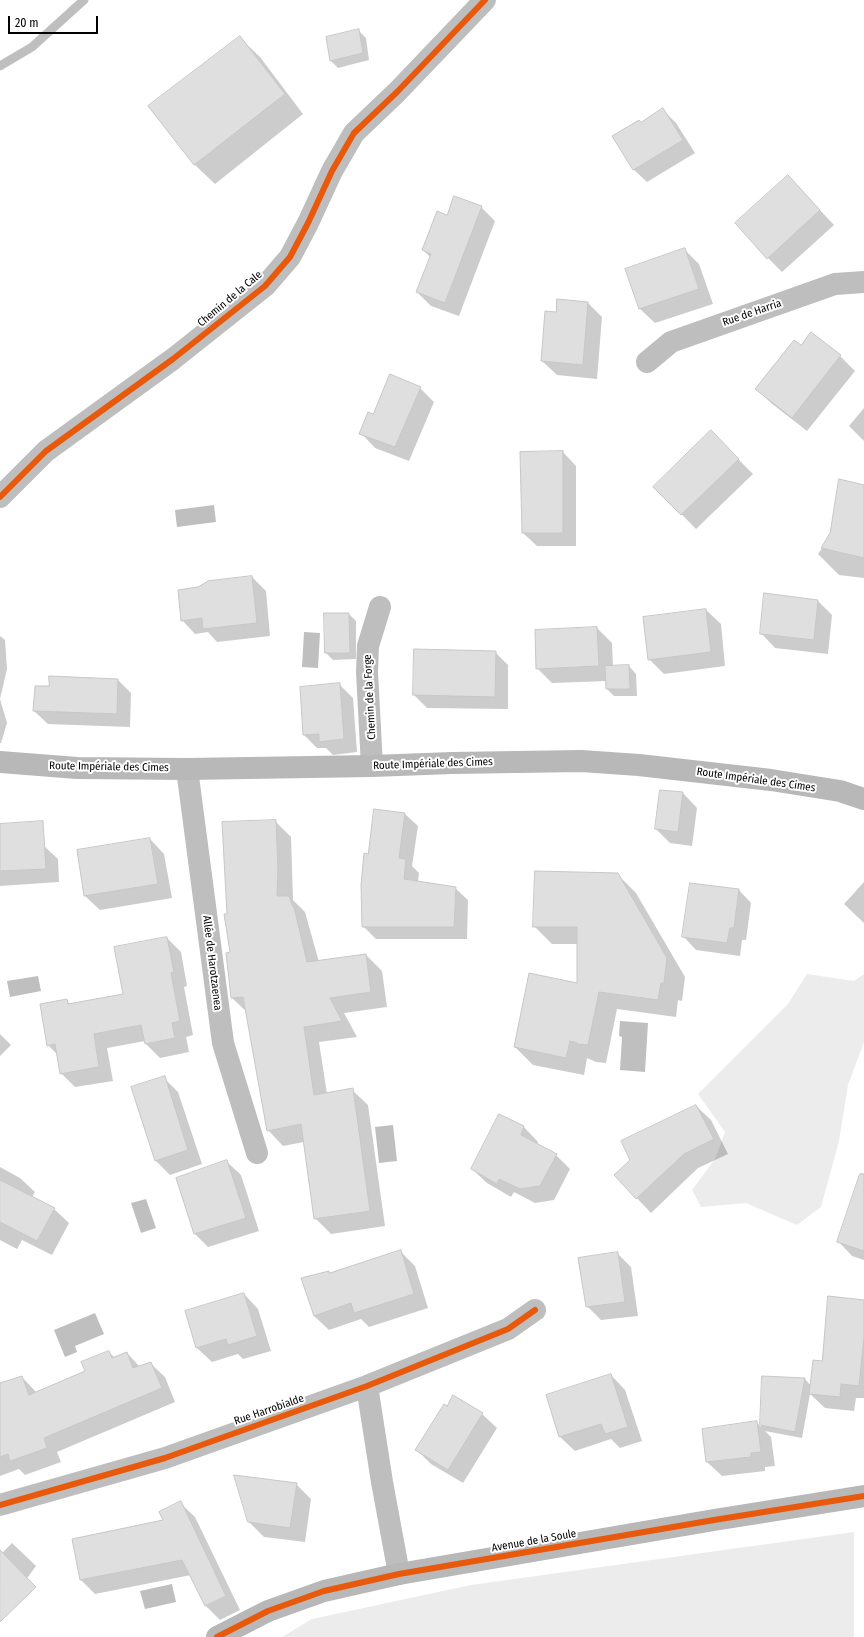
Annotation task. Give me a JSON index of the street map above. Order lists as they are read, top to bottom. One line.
{"streets":{"main road":["Route Impériale des Cimes","Avenue de la Soule"],"street":["Chemin de la Cale","Rue de Harria","Chemin de la Forge","Allée de Harotzaenea","Rue Harrobialde"]},"crossings":[["Chemin de la Forge","Route Impériale des Cimes"],["Route Impériale des Cimes","Allée de Harotzaenea"]],"scale_bar":"20 m"}
